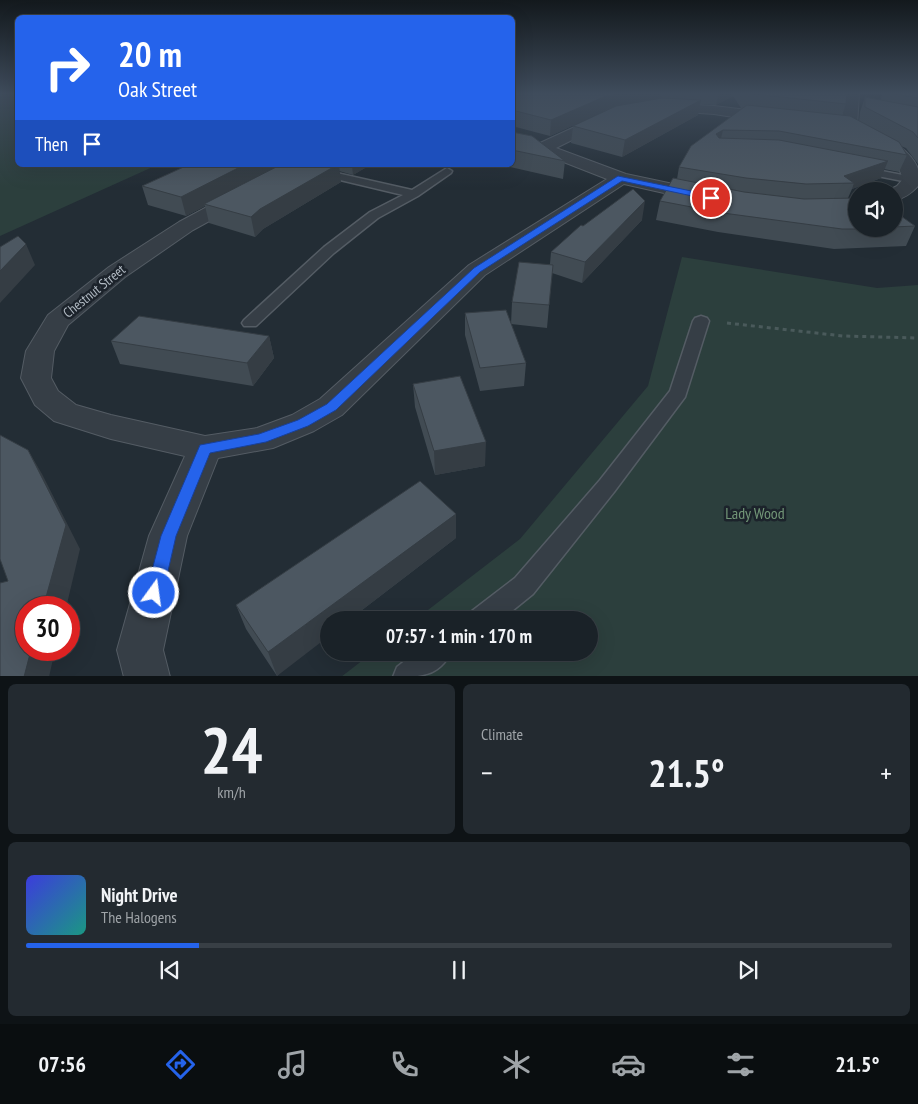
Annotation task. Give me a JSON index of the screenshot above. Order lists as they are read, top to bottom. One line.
{"streets":{"street":["Chestnut Street"]},"parks":["Lady Wood"],"page":{"turn":["20 m","Oak Street"],"then":"Then","limit":"30","trip":"07:57 · 1 min · 170 m","tile":[["24","km/h"],"Climate"],"heat":["−","21.5°","+"],"song":["Night Drive","The Halogens"],"tabs":["07:56","21.5°"]}}
